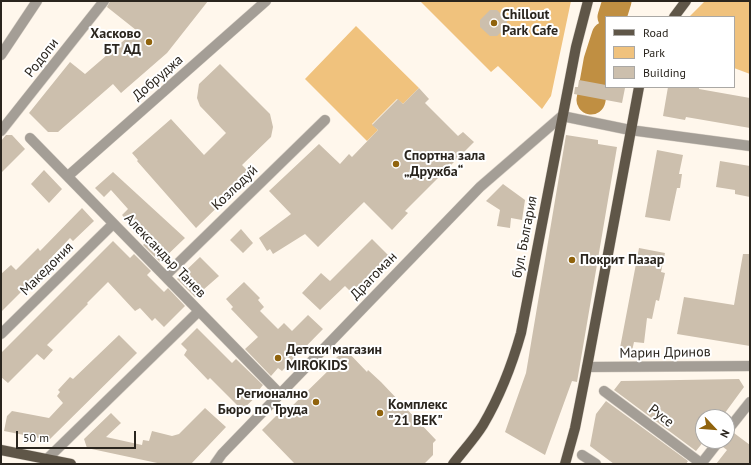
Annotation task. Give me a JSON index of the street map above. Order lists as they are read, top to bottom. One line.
{"streets":{"main road":["бул. България"],"street":["Родопи","Добруджа","Козлодуй","Александър Танев","Македония","Драгоман","Марин Дринов","Русе"]},"crossings":[["Добруджа","Александър Танев"],["Козлодуй","Александър Танев"],["бул. България","Драгоман"],["Александър Танев","Македония"],["Александър Танев","Драгоман"]],"places":["Chillout Park Cafe","Хасково БТ АД","Спортна зала „Дружба“","Покрит Пазар","Детски магазин MIROKIDS","Регионално Бюро по Труда","Комплекс \"21 ВЕК\""],"legend":["Road","Park","Building"],"scale_bar":"50 m","north":"bottom right"}
